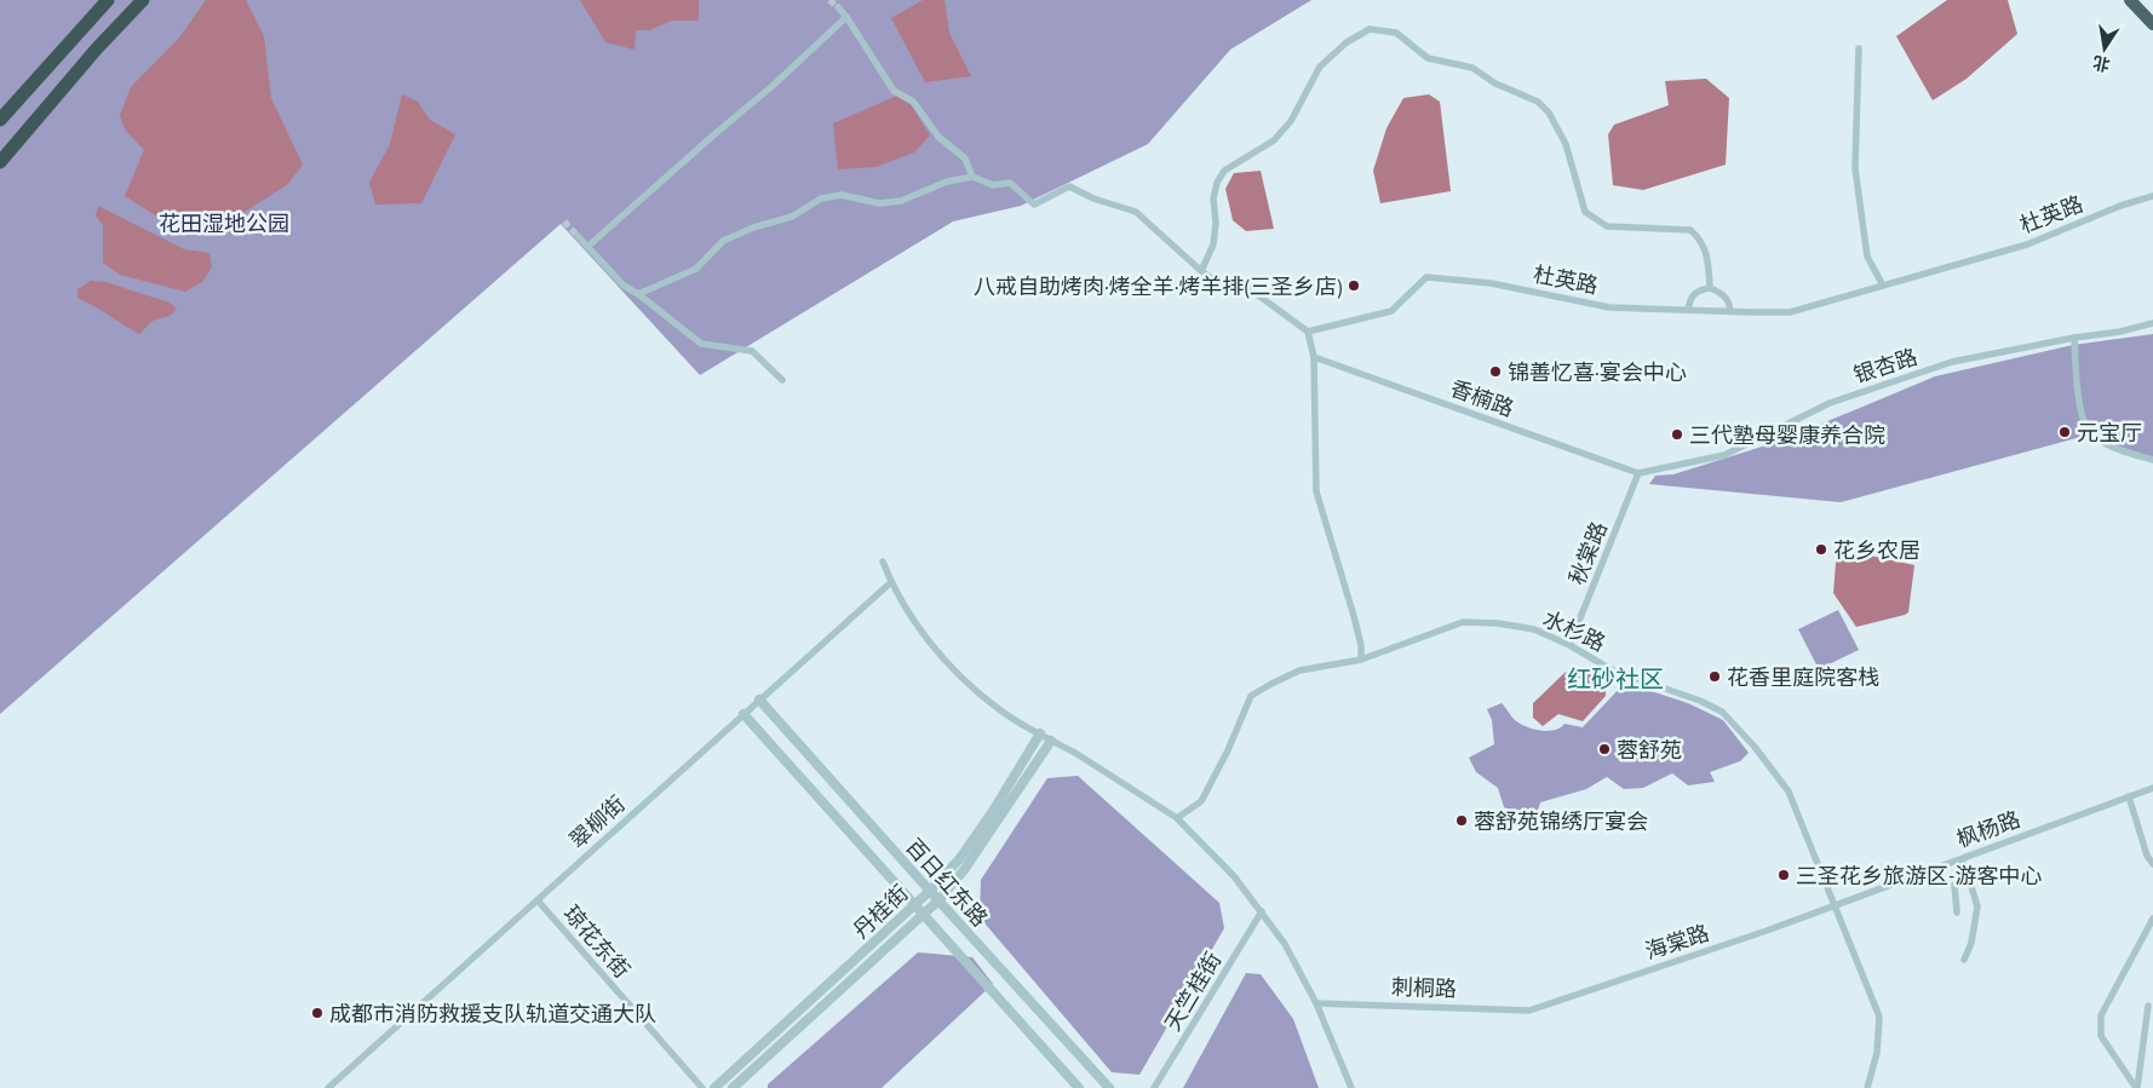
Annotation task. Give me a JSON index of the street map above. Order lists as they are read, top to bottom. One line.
{"streets":{"street":["杜英路","银杏路","香楠路","秋棠路","水杉路","翠柳街","枫杨路","百日红东路","丹桂街","琼花东街","海棠路","刺桐路","天竺桂街"]},"crossings":[["银杏路","香楠路"],["银杏路","秋棠路"],["香楠路","秋棠路"],["秋棠路","水杉路"],["水杉路","枫杨路"],["水杉路","海棠路"],["翠柳街","百日红东路"],["翠柳街","琼花东街"],["枫杨路","海棠路"],["百日红东路","丹桂街"],["海棠路","刺桐路"]],"districts":["红砂社区"],"parks":["花田湿地公园"],"places":["八戒自助烤肉·烤全羊·烤羊排(三圣乡店)","锦善忆喜·宴会中心","元宝厅","三代塾母婴康养合院","花乡农居","花香里庭院客栈","蓉舒苑","蓉舒苑锦绣厅宴会","三圣花乡旅游区-游客中心","成都市消防救援支队轨道交通大队"],"north":"bottom"}
